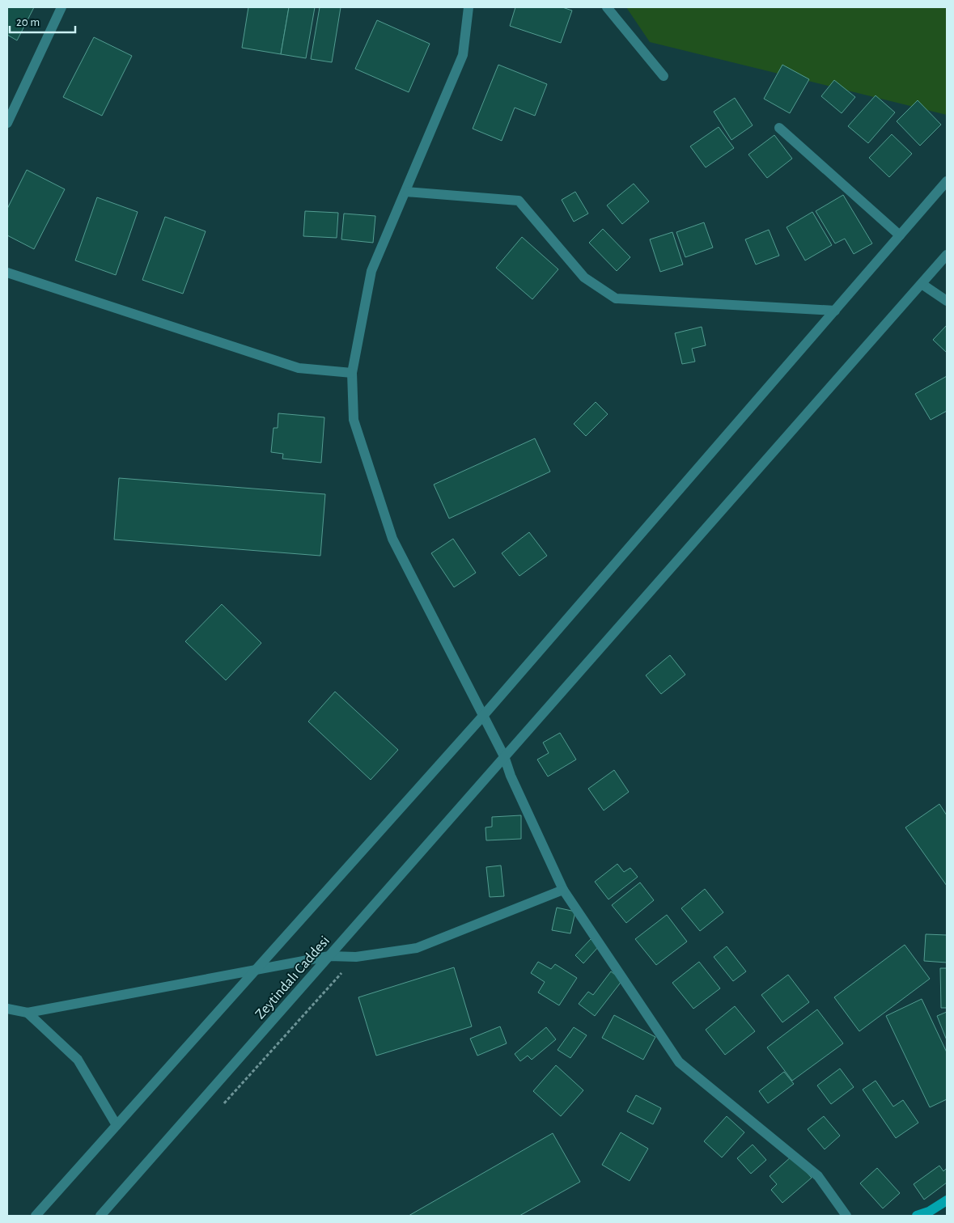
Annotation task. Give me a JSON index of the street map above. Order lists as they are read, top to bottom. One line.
{"streets":{"street":["Zeytindalı Caddesi"]},"scale_bar":"20 m"}
